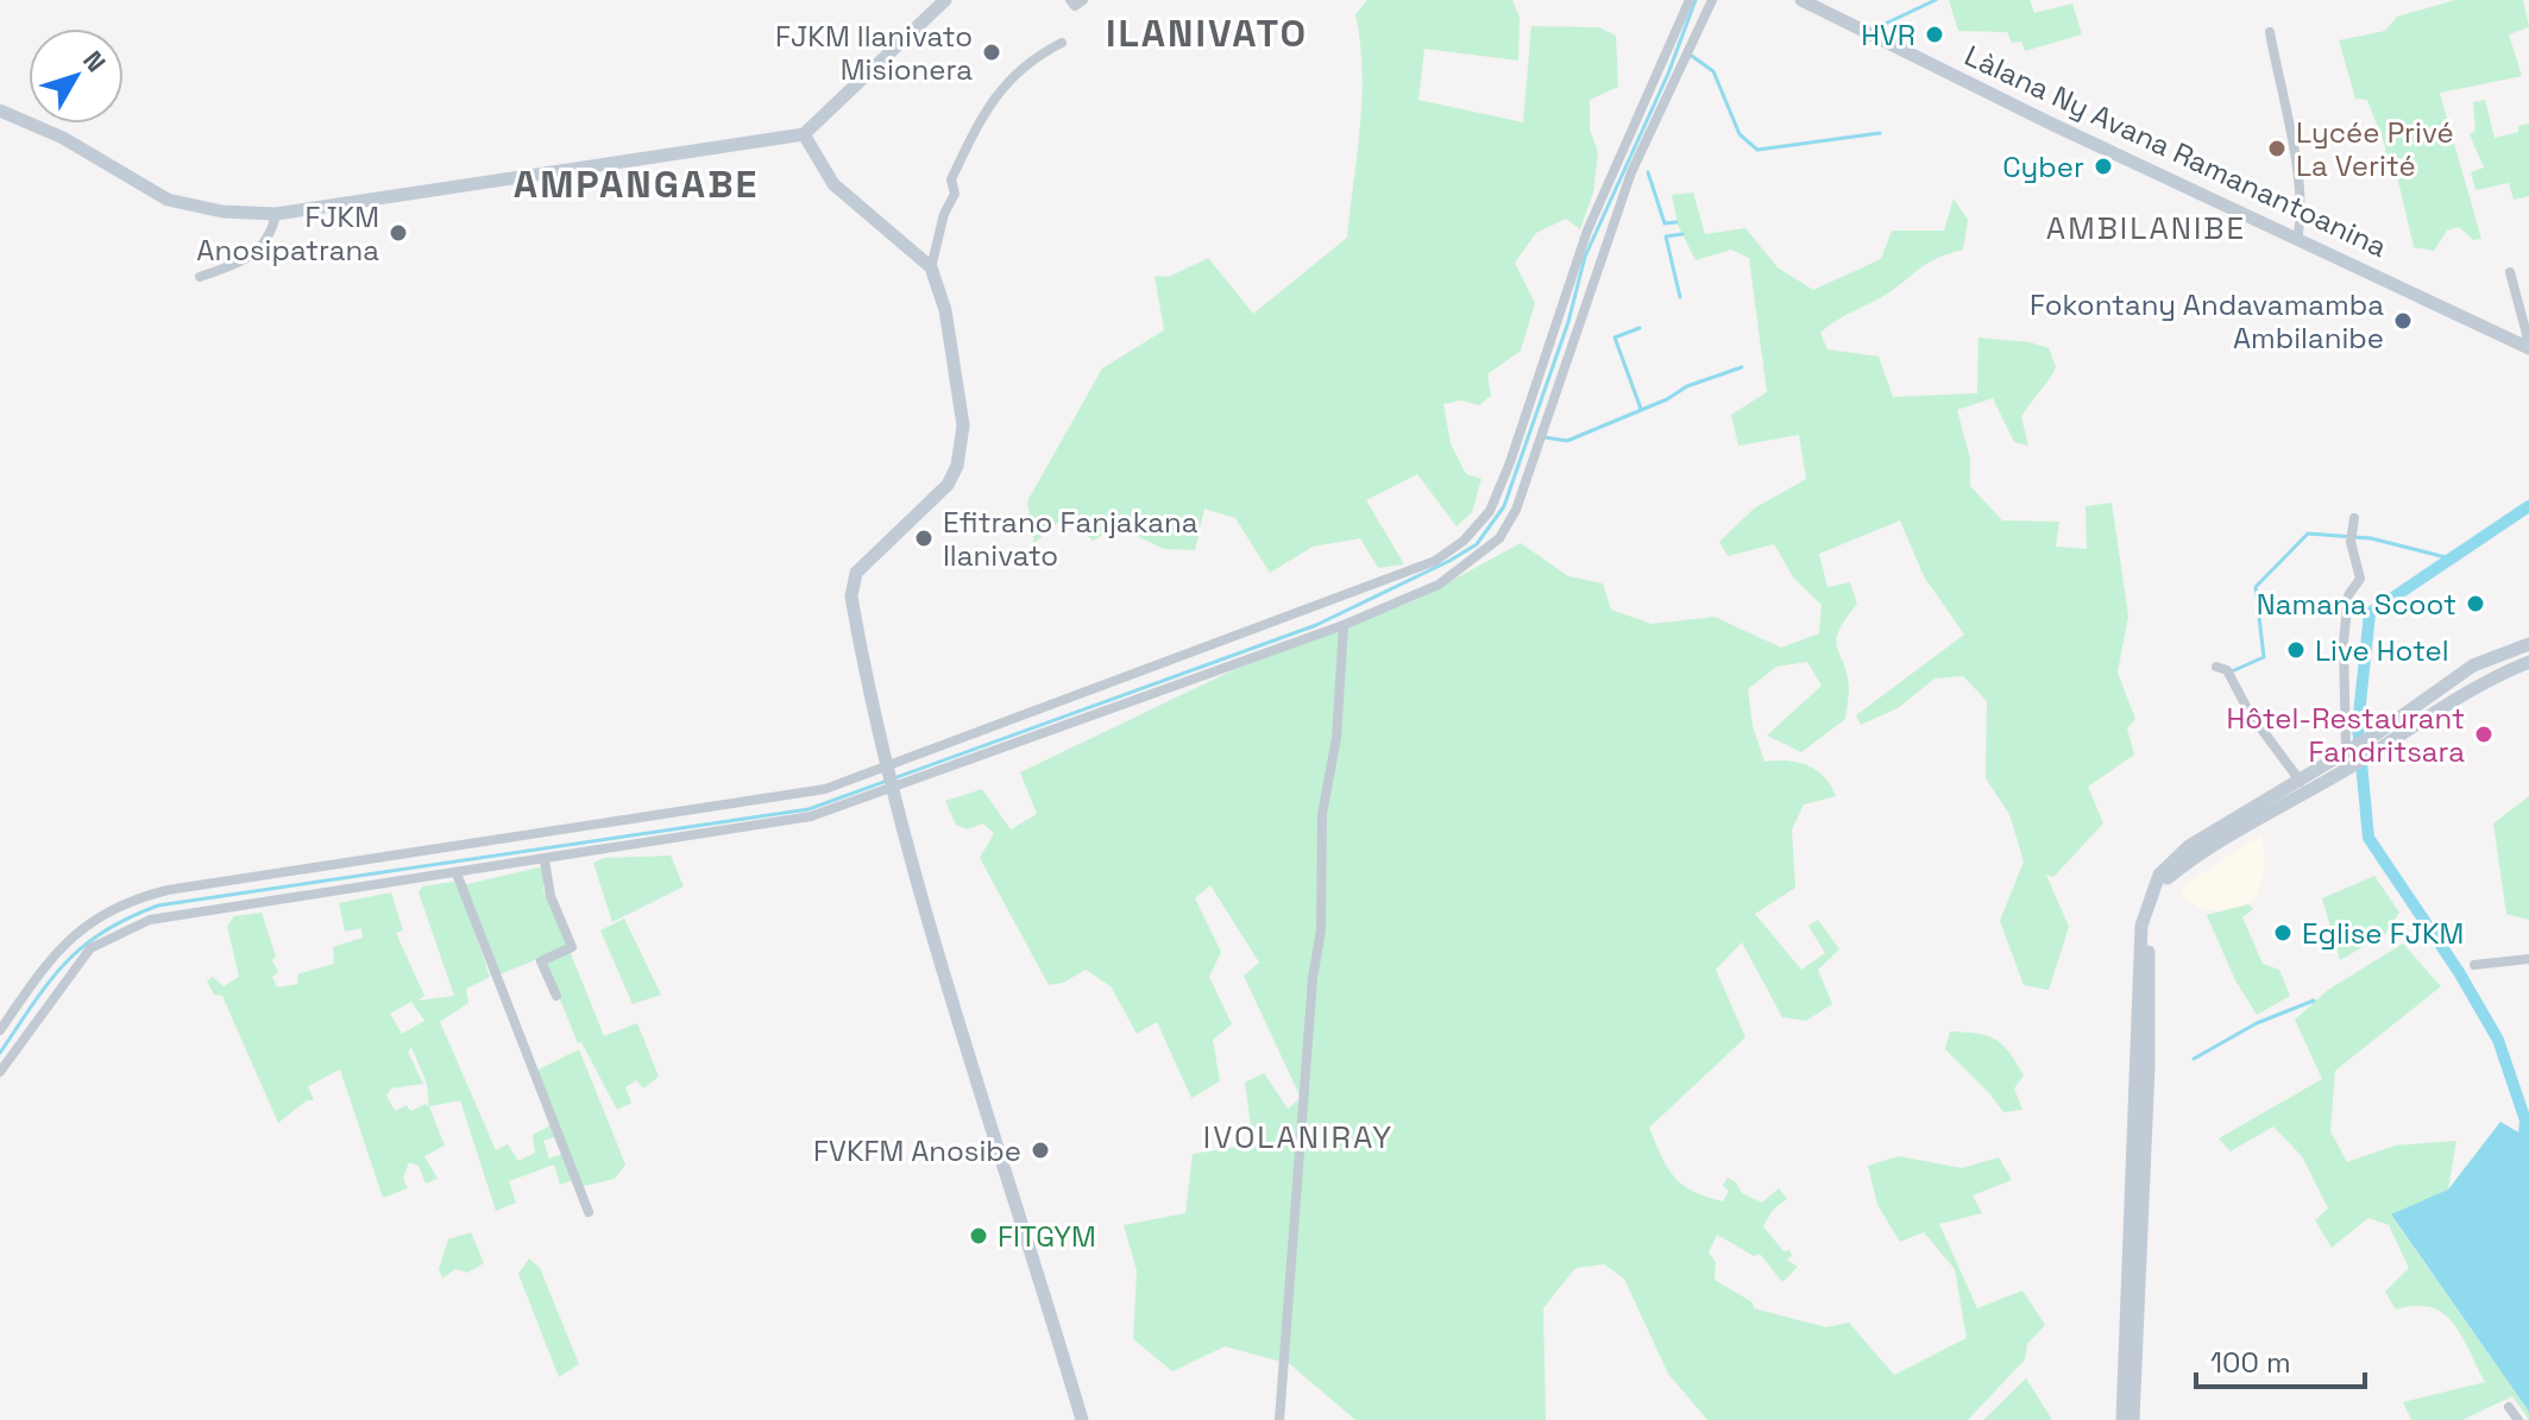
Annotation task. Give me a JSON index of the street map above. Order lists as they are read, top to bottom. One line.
{"streets":{"street":["Làlana Ny Avana Ramanantoanina"]},"districts":["ILANIVATO","AMPANGABE","AMBILANIBE","IVOLANIRAY"],"places":["HVR","FJKM Ilanivato Misionera","Lycée Privé La Verité","Cyber","FJKM Anosipatrana","Fokontany Andavamamba Ambilanibe","Efitrano Fanjakana Ilanivato","Namana Scoot","Live Hotel","Hôtel-Restaurant Fandritsara","Eglise FJKM","FVKFM Anosibe","FITGYM"],"scale_bar":"100 m","north":"top right"}
